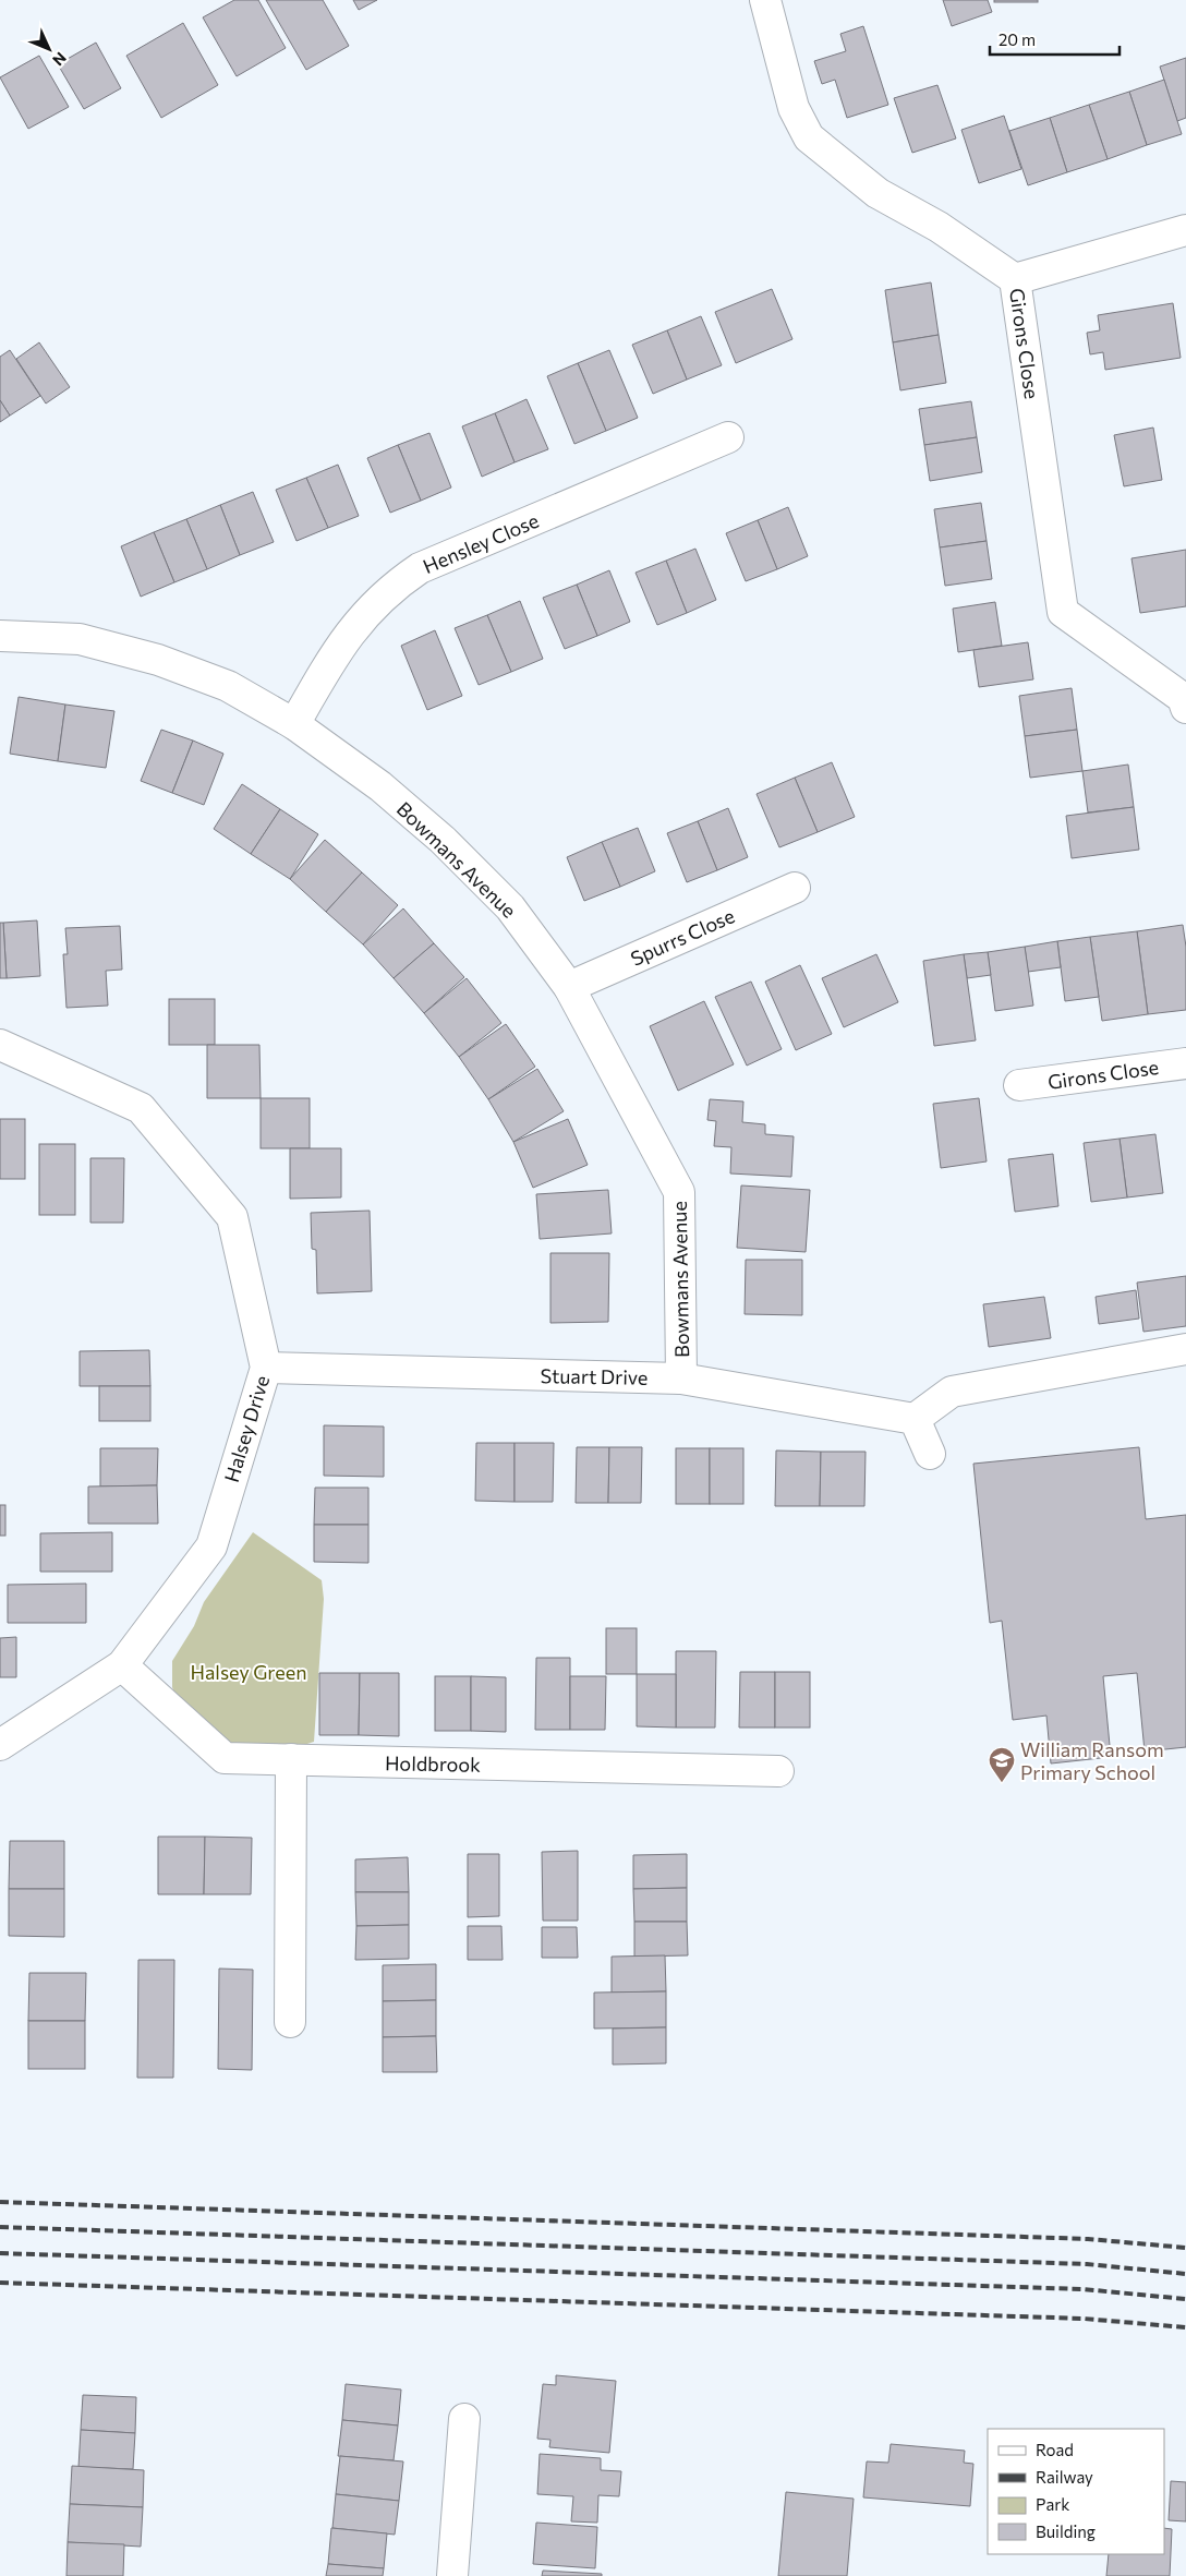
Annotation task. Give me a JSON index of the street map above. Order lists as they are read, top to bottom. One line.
{"streets":{"street":["Girons Close","Hensley Close","Bowmans Avenue","Spurrs Close","Stuart Drive","Halsey Drive","Holdbrook"]},"crossings":[["Hensley Close","Bowmans Avenue"],["Bowmans Avenue","Spurrs Close"],["Bowmans Avenue","Stuart Drive"],["Stuart Drive","Halsey Drive"],["Halsey Drive","Holdbrook"]],"parks":["Halsey Green"],"places":{"school or university":["William Ransom Primary School"]},"legend":["Road","Railway","Park","Building"],"scale_bar":"20 m","north":"bottom right"}
